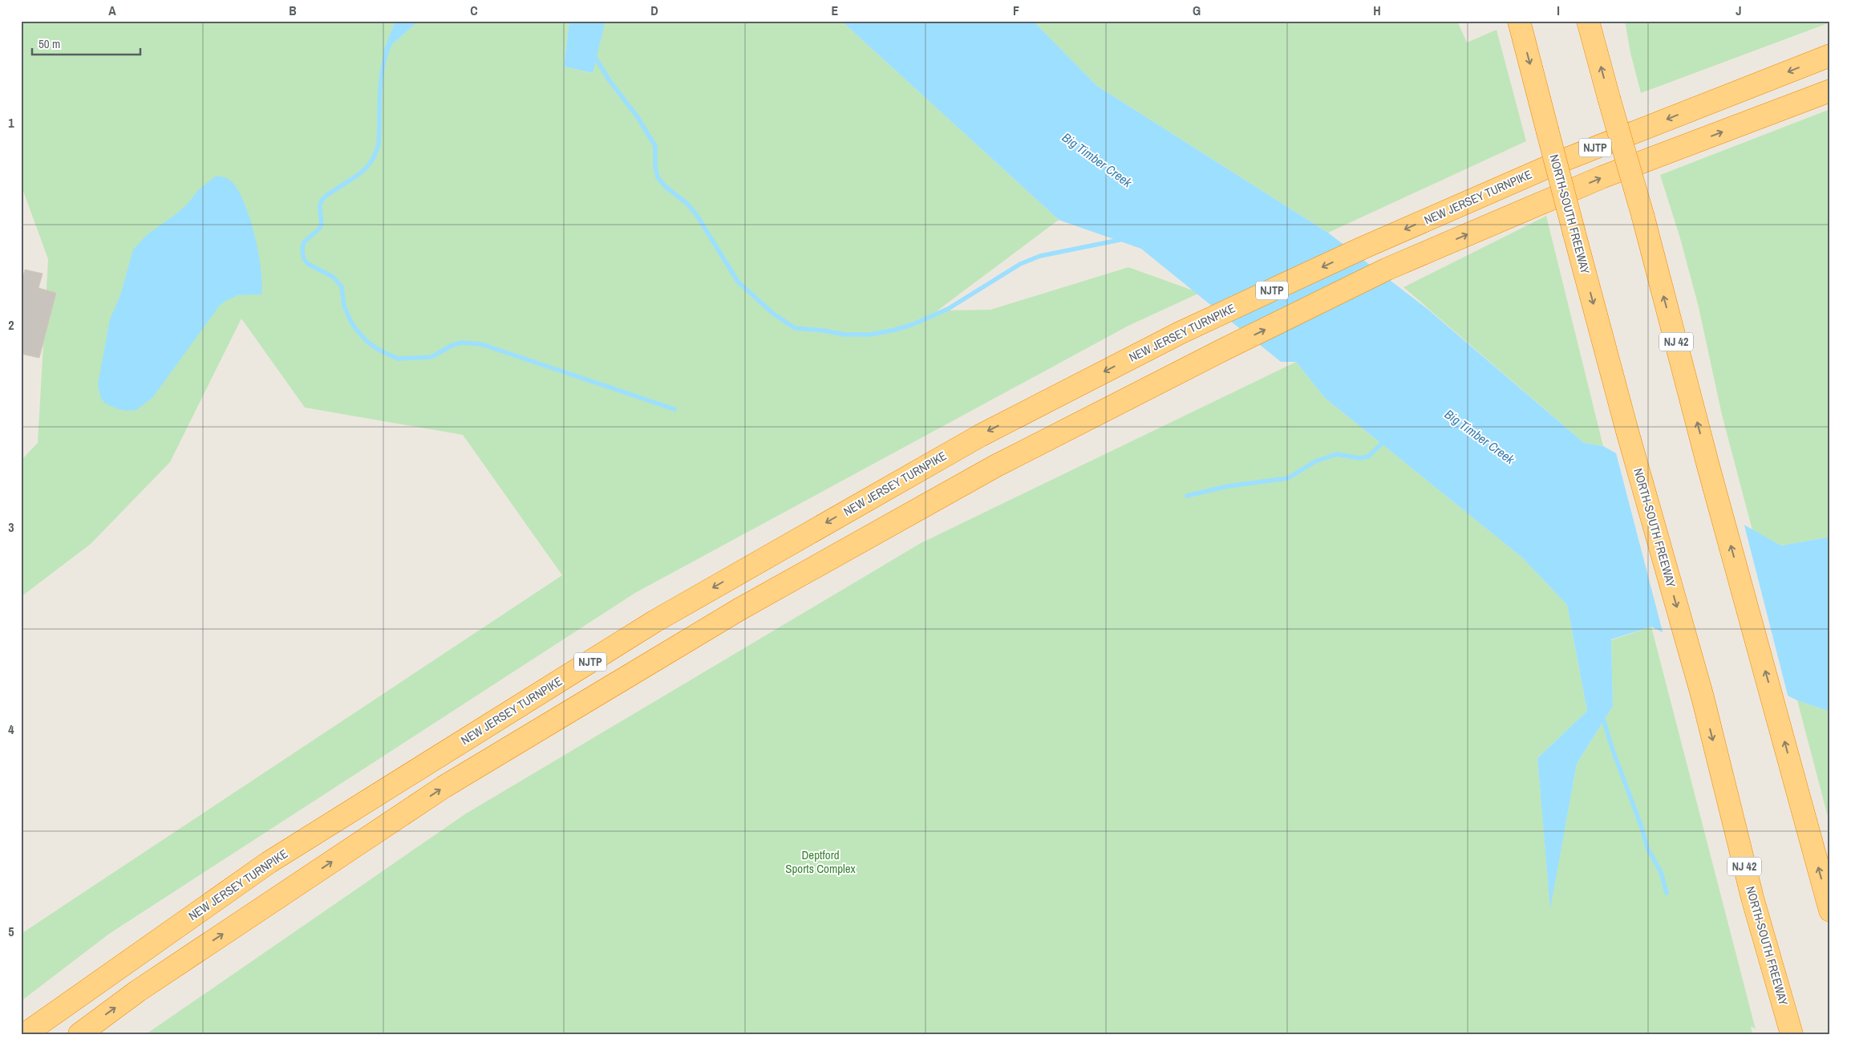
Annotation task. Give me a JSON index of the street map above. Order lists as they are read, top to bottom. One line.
{"streets":{"highway":["NJTP","NEW JERSEY TURNPIKE","NORTH-SOUTH FREEWAY","NJ 42"]},"water":["Big Timber Creek"],"parks":["Deptford Sports Complex"],"scale_bar":"50 m","grid":{"columns":["A","B","C","D","E","F","G","H","I","J"],"rows":["1","2","3","4","5"]}}
